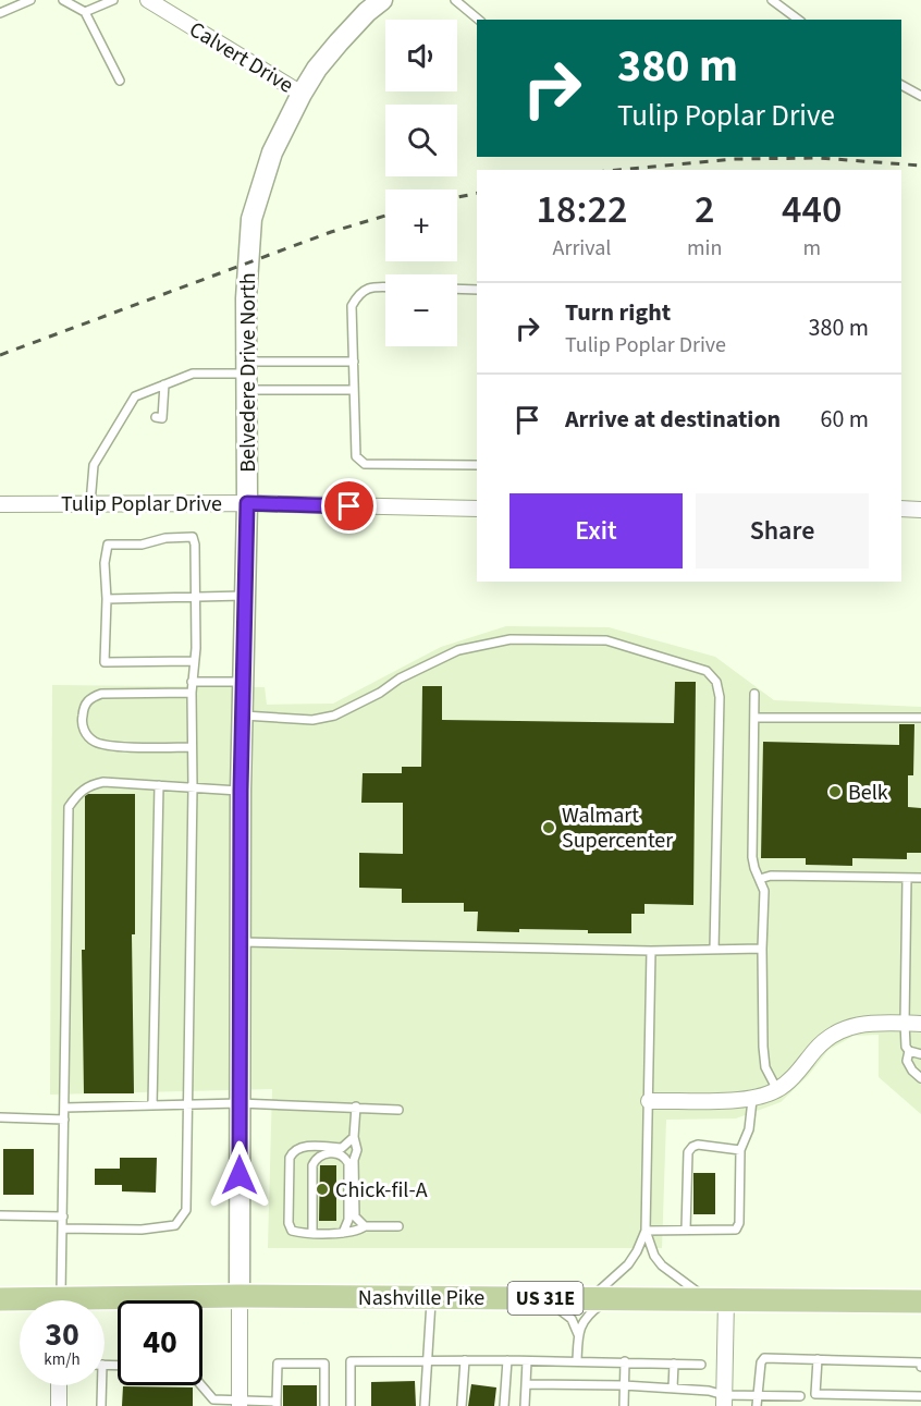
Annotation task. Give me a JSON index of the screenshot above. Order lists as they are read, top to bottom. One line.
{"streets":{"main road":["Nashville Pike","US 31E"],"street":["Calvert Drive","Belvedere Drive North","Tulip Poplar Drive"]},"crossings":[["Calvert Drive","Belvedere Drive North"],["Belvedere Drive North","Tulip Poplar Drive"],["Belvedere Drive North","Nashville Pike"]],"places":["Belk","Walmart Supercenter","Chick-fil-A"],"page":{"map_buttons":["+","−"],"turn":["380 m","Tulip Poplar Drive"],"eta":["18:22","Arrival","2","min","440","m"],"list":[{"name":"Turn right","note":"Tulip Poplar Drive","value":"380 m"},{"name":"Arrive at destination","value":"60 m"}],"buttons":["Exit","Share"],"speed":"30 km/h","limit":"40"}}
